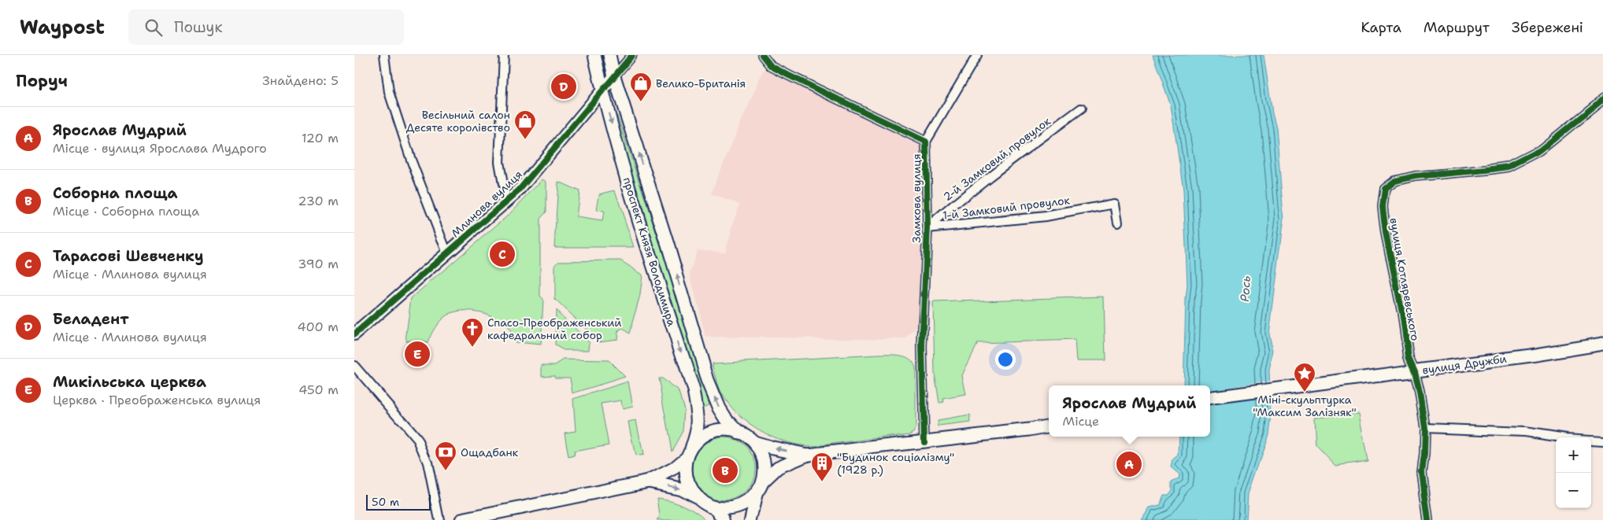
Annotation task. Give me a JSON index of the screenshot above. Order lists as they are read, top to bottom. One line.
{"streets":{"main road":["проспект Князя Володимира","вулиця Дружби"],"street":["2-й Замковий провулок","Замкова вулиця","Млинова вулиця","1-й Замковий провулок","вулиця Котляревського"]},"crossings":[["2-й Замковий провулок","Замкова вулиця"],["2-й Замковий провулок","1-й Замковий провулок"],["Замкова вулиця","1-й Замковий провулок"],["Млинова вулиця","проспект Князя Володимира"],["вулиця Котляревського","вулиця Дружби"]],"water":["Рось"],"places":{"shop":["Велико-Британія","Весільний салон Десяте королівство"],"church":["Спасо-Преображенський кафедральний собор"],"place":["Міні-скульптурка \"Максим Залізняк\""],"bank":["Ощадбанк"],"building":["\"Будинок соціалізму\" (1928 р.)"]},"scale_bar":"50 m","page":{"header":"Waypost","search":"Пошук","nav":["Карта","Маршрут","Збережені"],"heading":["Поруч","Знайдено: 5"],"pins":["D","C","E","A","B"],"list":[{"mark":"A","name":"Ярослав Мудрий","note":"Місце · вулиця Ярослава Мудрого","value":"120 m"},{"mark":"B","name":"Соборна площа","note":"Місце · Соборна площа","value":"230 m"},{"mark":"C","name":"Тарасові Шевченку","note":"Місце · Млинова вулиця","value":"390 m"},{"mark":"D","name":"Беладент","note":"Місце · Млинова вулиця","value":"400 m"},{"mark":"E","name":"Микільська церква","note":"Церква · Преображенська вулиця","value":"450 m"}],"popup":["Ярослав Мудрий","Місце"],"map_buttons":["+","−"],"scale":"50 m"}}
